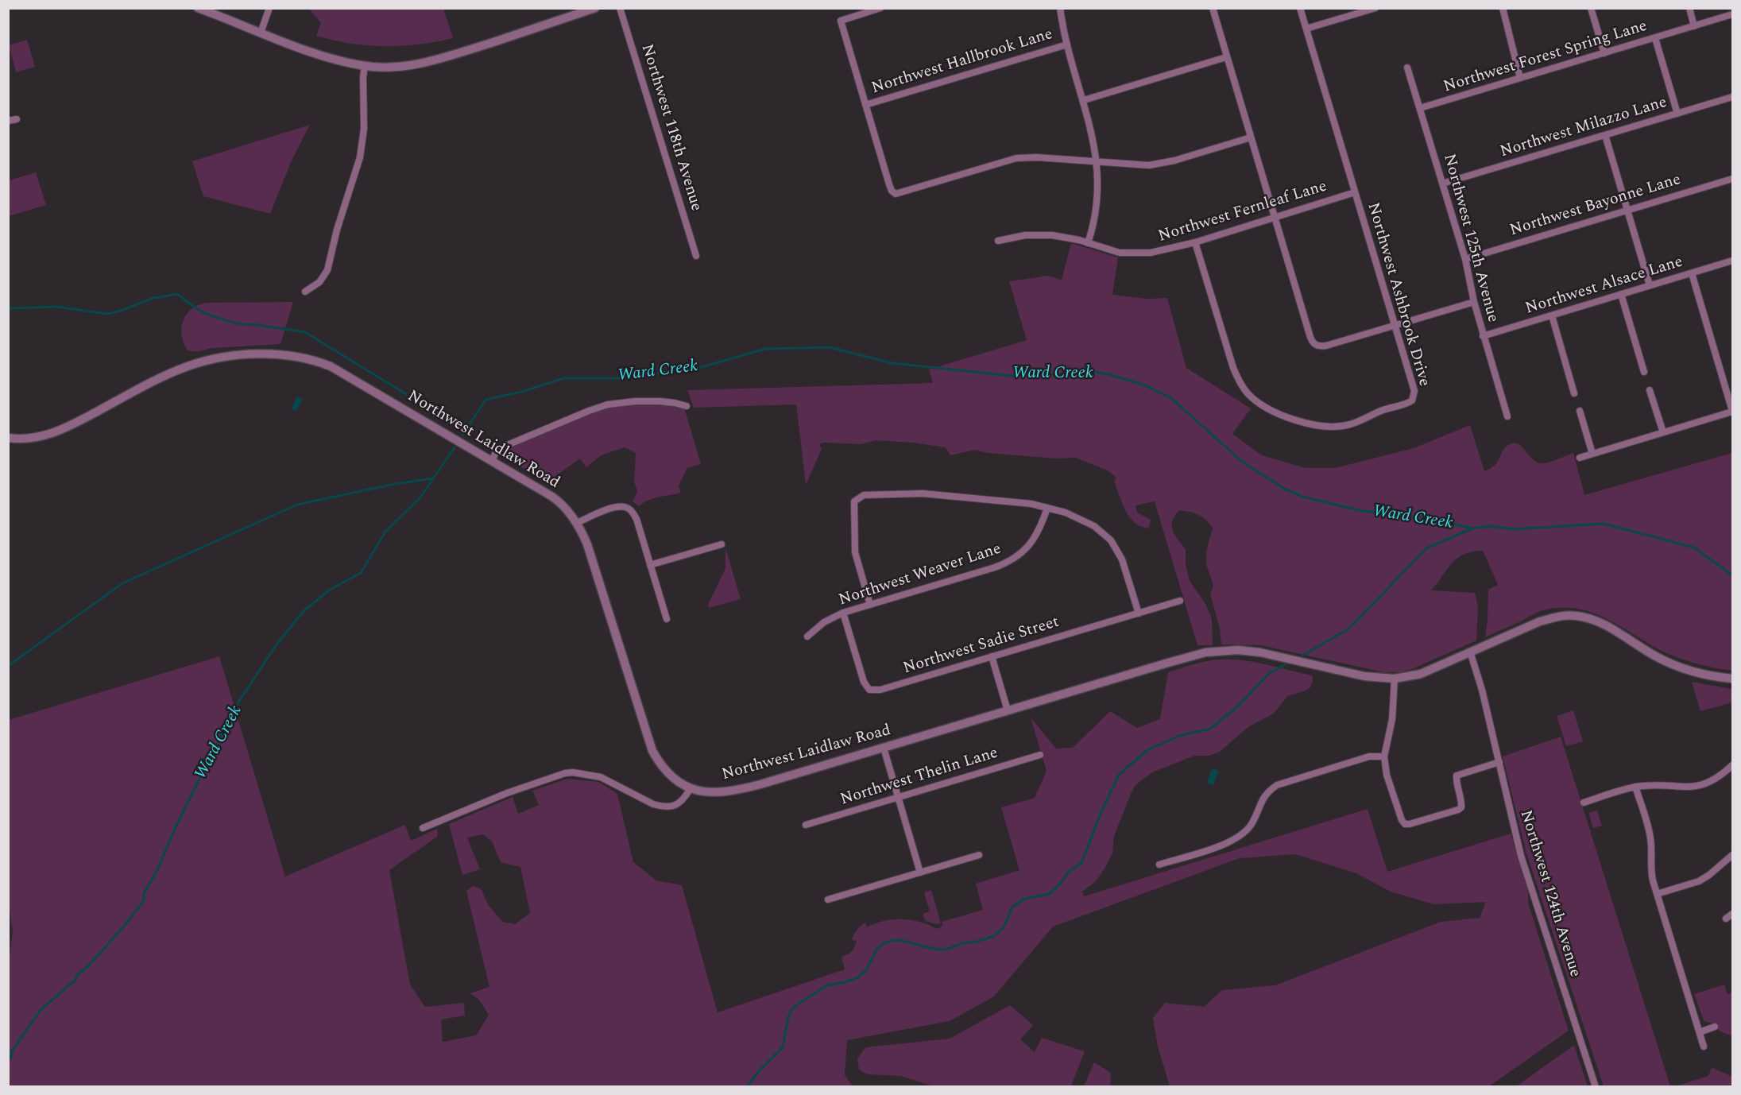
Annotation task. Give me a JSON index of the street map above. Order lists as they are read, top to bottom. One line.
{"streets":{"street":["Northwest Forest Spring Lane","Northwest Hallbrook Lane","Northwest 118th Avenue","Northwest Milazzo Lane","Northwest Bayonne Lane","Northwest Fernleaf Lane","Northwest 125th Avenue","Northwest Alsace Lane","Northwest Ashbrook Drive","Northwest Laidlaw Road","Northwest Weaver Lane","Northwest Sadie Street","Northwest Thelin Lane","Northwest 124th Avenue"]},"crossings":[["Northwest Forest Spring Lane","Northwest 125th Avenue"],["Northwest Milazzo Lane","Northwest 125th Avenue"],["Northwest Bayonne Lane","Northwest 125th Avenue"],["Northwest Fernleaf Lane","Northwest Ashbrook Drive"],["Northwest 125th Avenue","Northwest Alsace Lane"],["Northwest Laidlaw Road","Northwest 124th Avenue"],["Northwest Weaver Lane","Northwest Sadie Street"]],"water":["Ward Creek"]}
